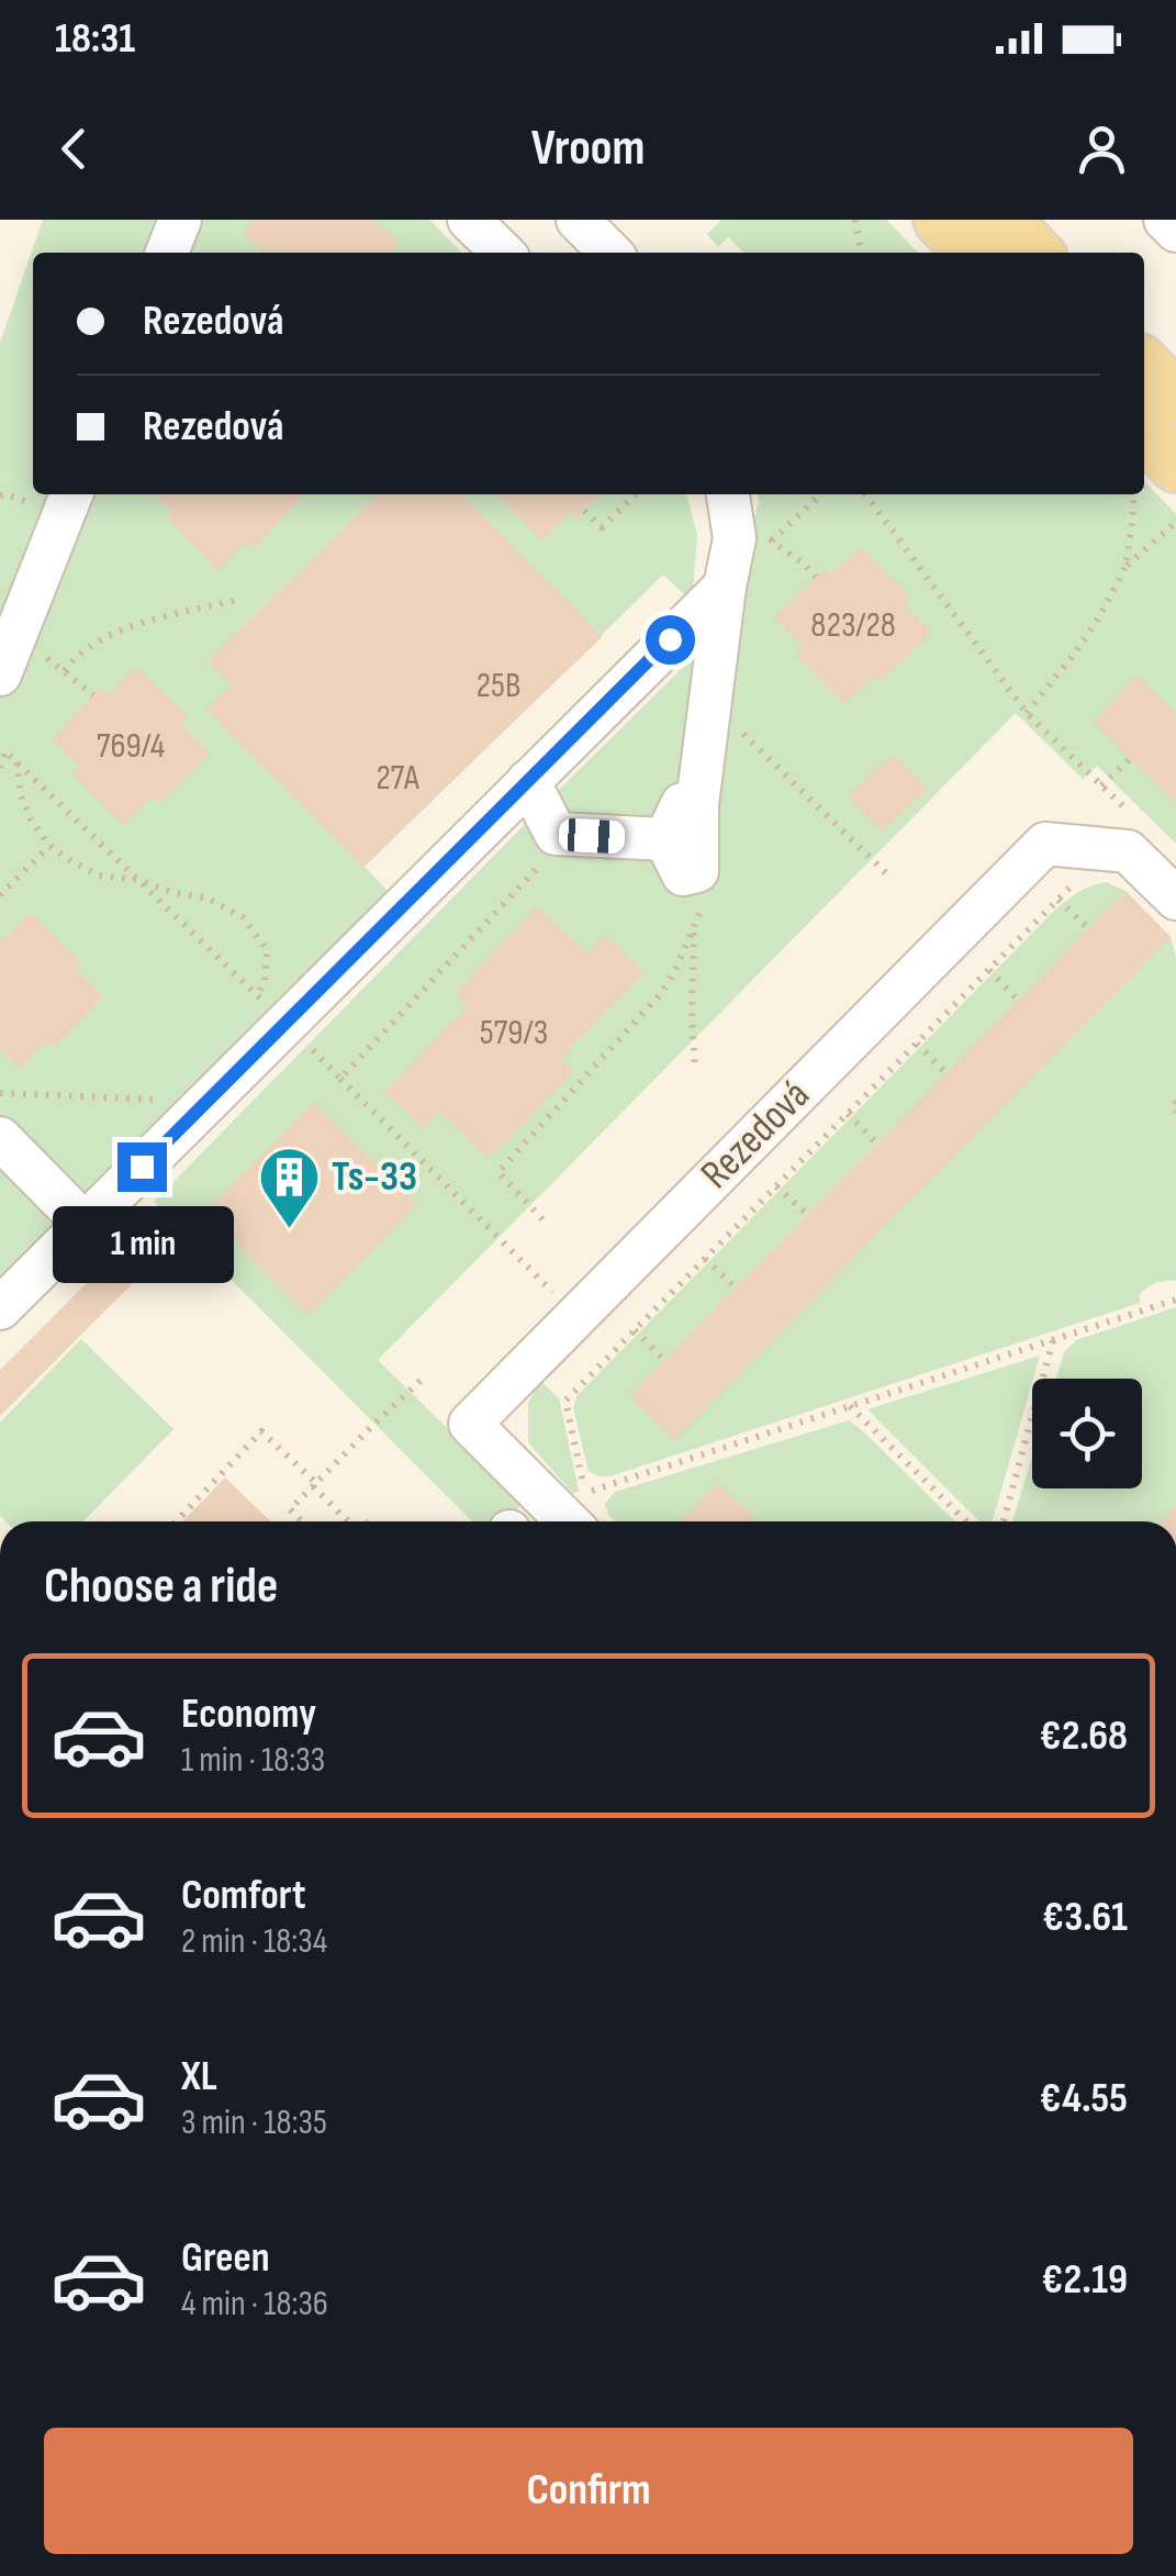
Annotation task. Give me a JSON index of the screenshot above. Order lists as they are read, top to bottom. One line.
{"streets":{"street":["Rezedová"]},"places":{"building":["Ts-33"]},"house_numbers":["823/28","25B","769/4","27A","579/3"],"page":{"status":"18:31","header":"Vroom","banner":["Rezedová","Rezedová"],"bubble":"1 min","heading":"Choose a ride","list":[{"name":"Economy","note":"1 min · 18:33","value":"€2.68"},{"name":"Comfort","note":"2 min · 18:34","value":"€3.61"},{"name":"XL","note":"3 min · 18:35","value":"€4.55"},{"name":"Green","note":"4 min · 18:36","value":"€2.19"}],"buttons":"Confirm"}}
